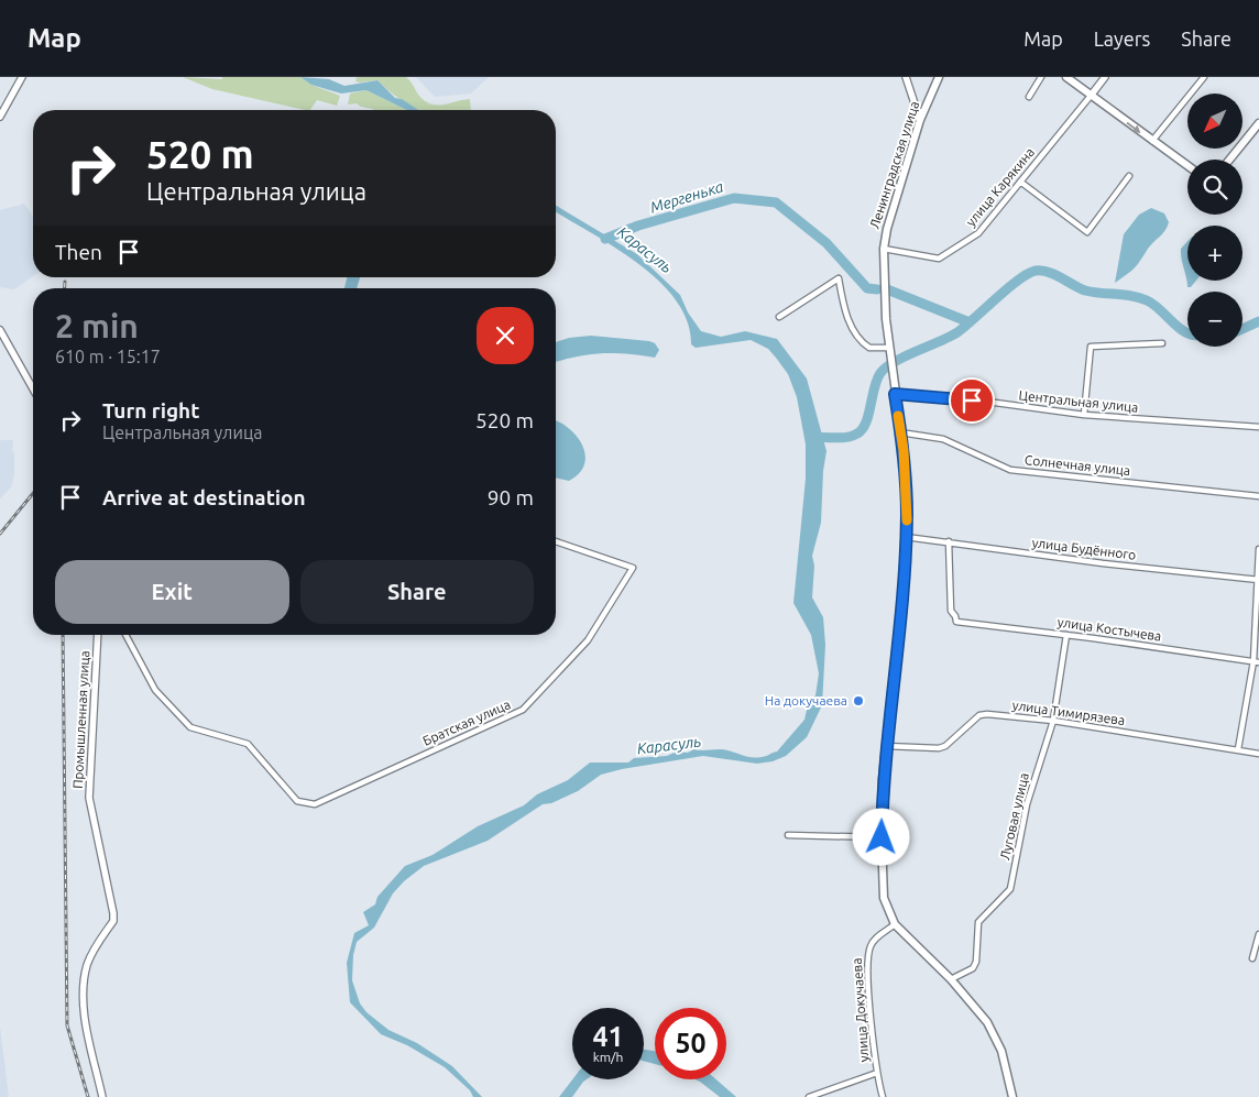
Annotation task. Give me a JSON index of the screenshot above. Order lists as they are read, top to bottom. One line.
{"streets":{"main road":["Ленинградская улица"],"street":["улица Карякина","Центральная улица","Солнечная улица","улица Будённого","улица Костычева","улица Тимирязева","Промышленная улица","Братская улица","Луговая улица","улица Докучаева"]},"crossings":[["Ленинградская улица","улица Карякина"],["Ленинградская улица","Центральная улица"],["улица Будённого","улица Костычева"],["улица Костычева","Луговая улица"],["улица Тимирязева","Луговая улица"]],"water":["Мергенька","Карасуль"],"places":["На докучаева"],"north":"bottom left","page":{"header":"Map","nav":["Map","Layers","Share"],"map_buttons":["+","−"],"turn":["520 m","Центральная улица"],"then":"Then","heading":["2 min","610 m · 15:17"],"list":[{"name":"Turn right","note":"Центральная улица","value":"520 m"},{"name":"Arrive at destination","value":"90 m"}],"buttons":["Exit","Share"],"speed":"41 km/h","limit":"50"}}
